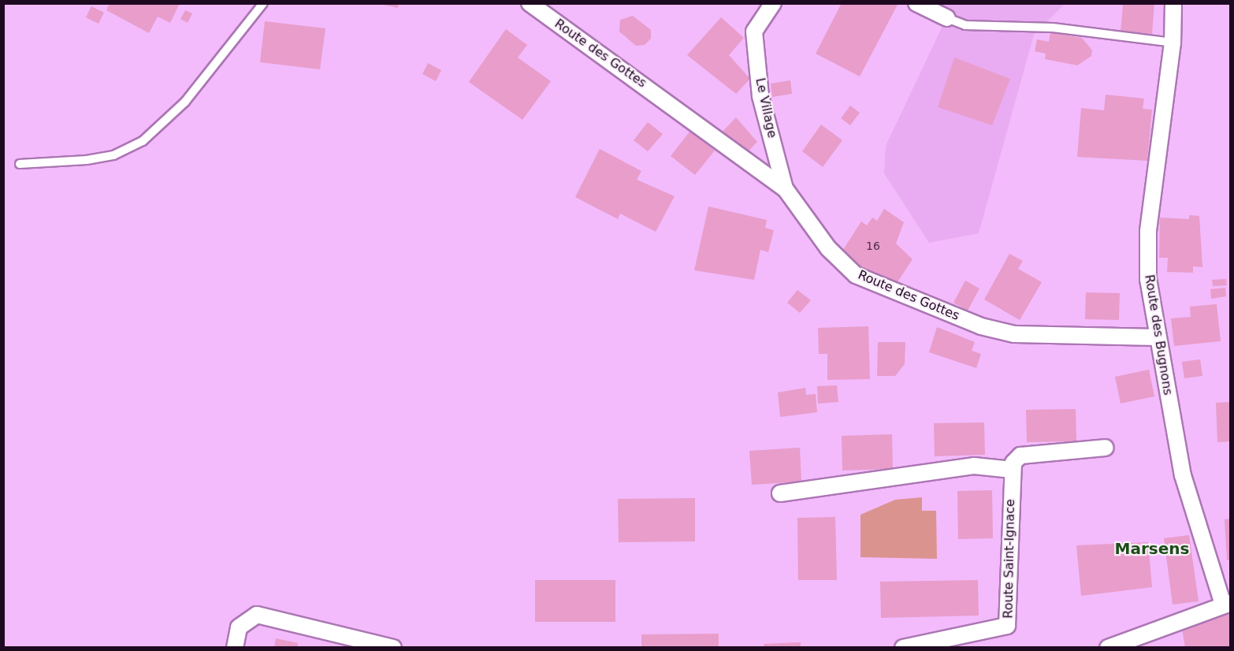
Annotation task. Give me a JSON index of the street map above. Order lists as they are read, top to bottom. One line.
{"streets":{"street":["Route des Gottes","Le Village","Route des Bugnons","Route Saint-Ignace"]},"crossings":[["Route des Gottes","Le Village"],["Route des Gottes","Route des Bugnons"]],"districts":["Marsens"],"house_numbers":["16"]}
